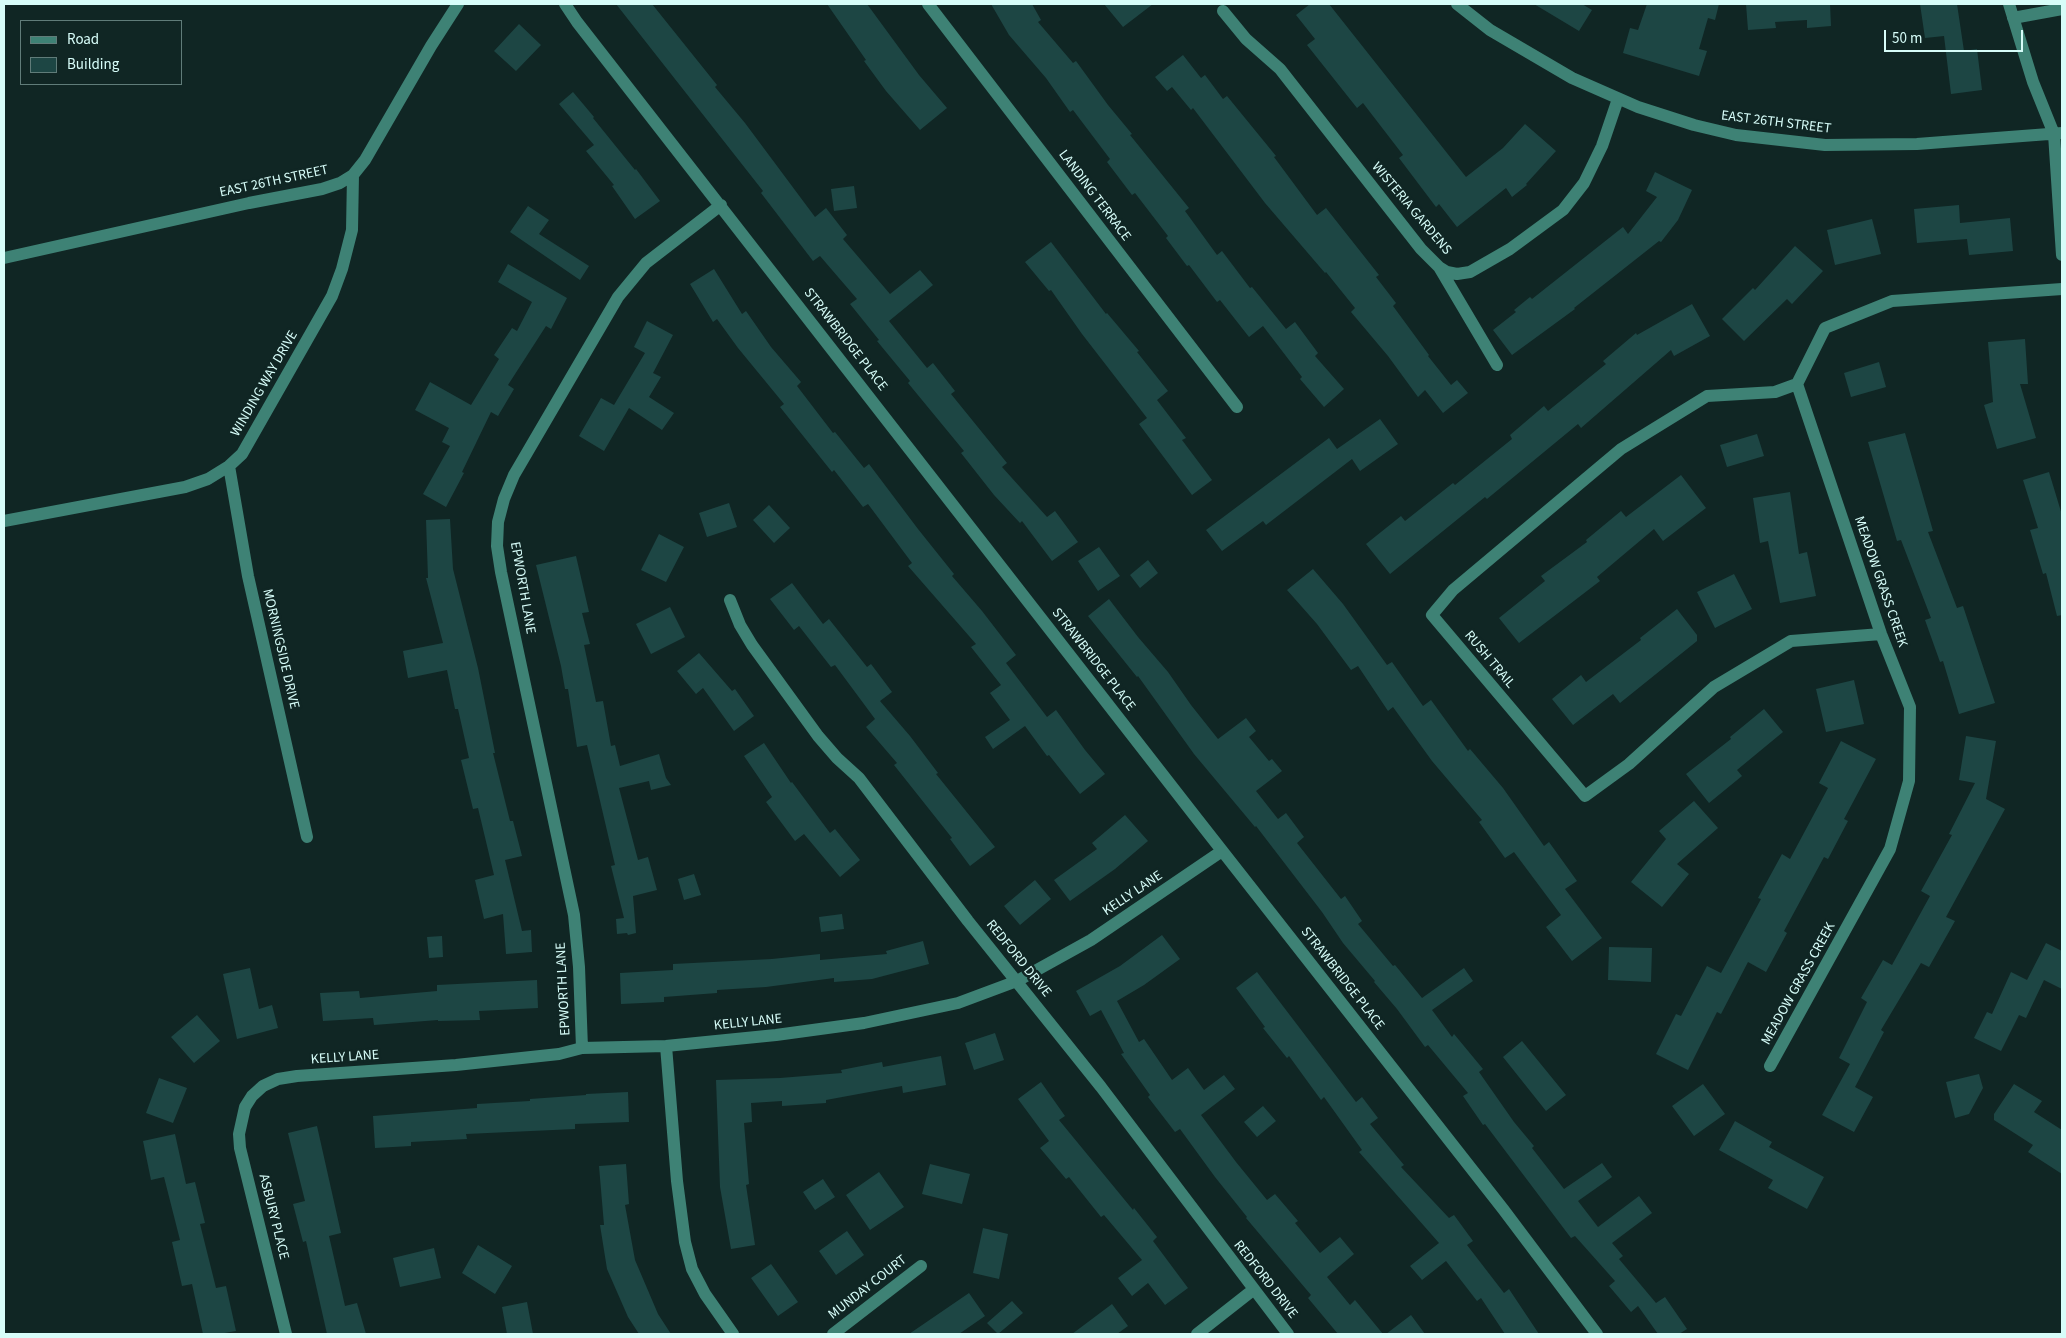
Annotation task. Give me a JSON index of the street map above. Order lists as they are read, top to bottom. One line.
{"streets":{"street":["EAST 26TH STREET","LANDING TERRACE","WISTERIA GARDENS","STRAWBRIDGE PLACE","WINDING WAY DRIVE","MEADOW GRASS CREEK","EPWORTH LANE","MORNINGSIDE DRIVE","RUSH TRAIL","KELLY LANE","REDFORD DRIVE","ASBURY PLACE","MUNDAY COURT"]},"crossings":[["EAST 26TH STREET","WISTERIA GARDENS"],["EAST 26TH STREET","WINDING WAY DRIVE"],["STRAWBRIDGE PLACE","EPWORTH LANE"],["STRAWBRIDGE PLACE","KELLY LANE"],["WINDING WAY DRIVE","MORNINGSIDE DRIVE"],["MEADOW GRASS CREEK","RUSH TRAIL"],["EPWORTH LANE","KELLY LANE"],["KELLY LANE","REDFORD DRIVE"],["KELLY LANE","ASBURY PLACE"]],"legend":["Road","Building"],"scale_bar":"50 m"}
